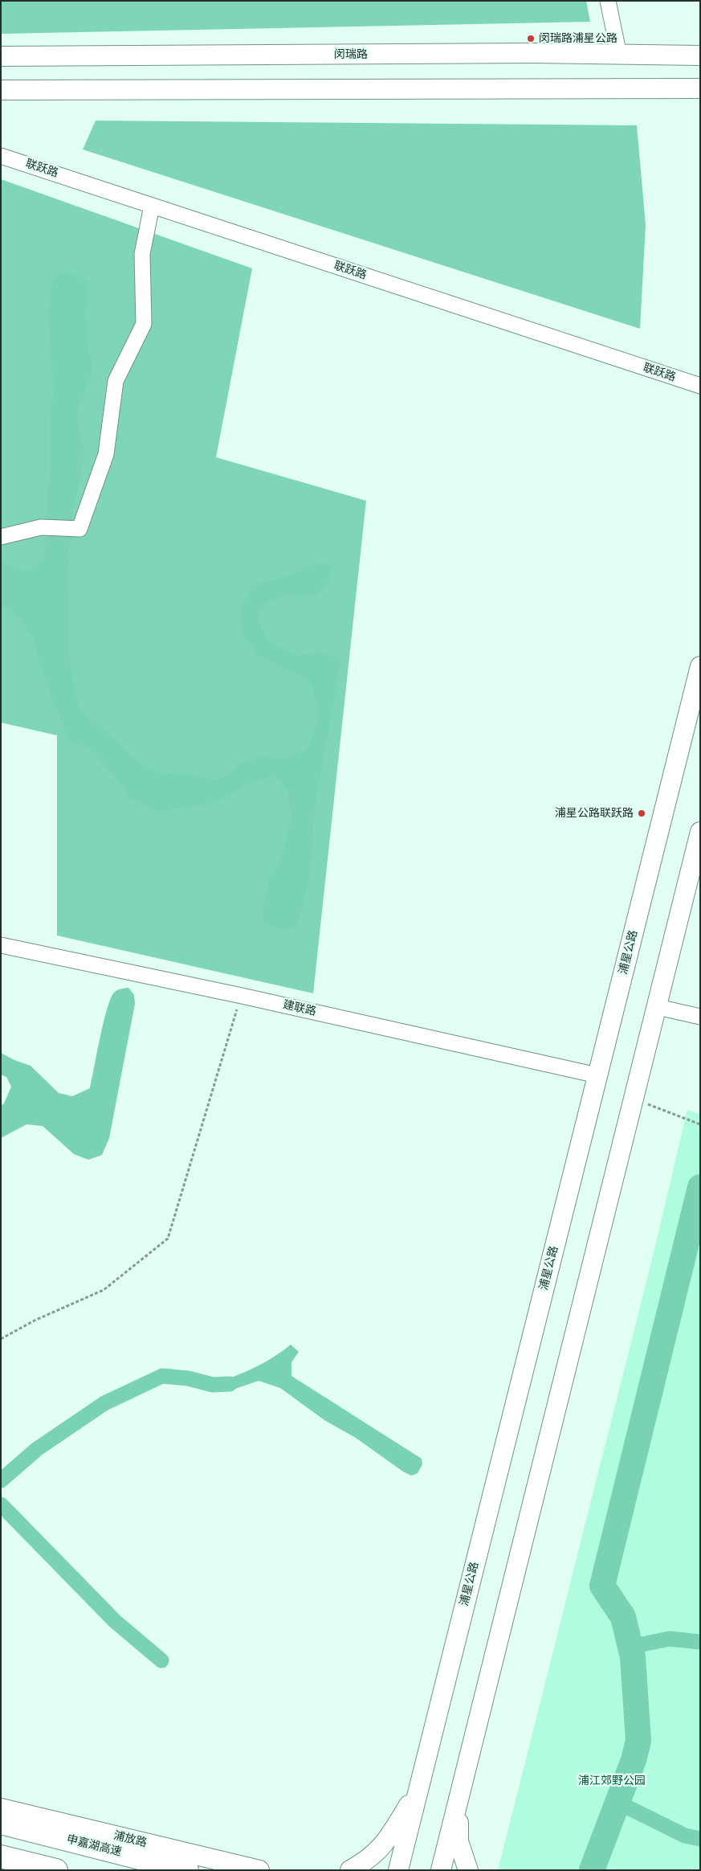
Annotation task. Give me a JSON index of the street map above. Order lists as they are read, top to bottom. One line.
{"streets":{"highway":["申嘉湖高速"],"main road":["闵瑞路","浦星公路","浦放路"],"street":["联跃路","建联路"]},"crossings":[["浦星公路","建联路"]],"parks":["浦江郊野公园"],"places":["闵瑞路浦星公路","浦星公路联跃路"]}
